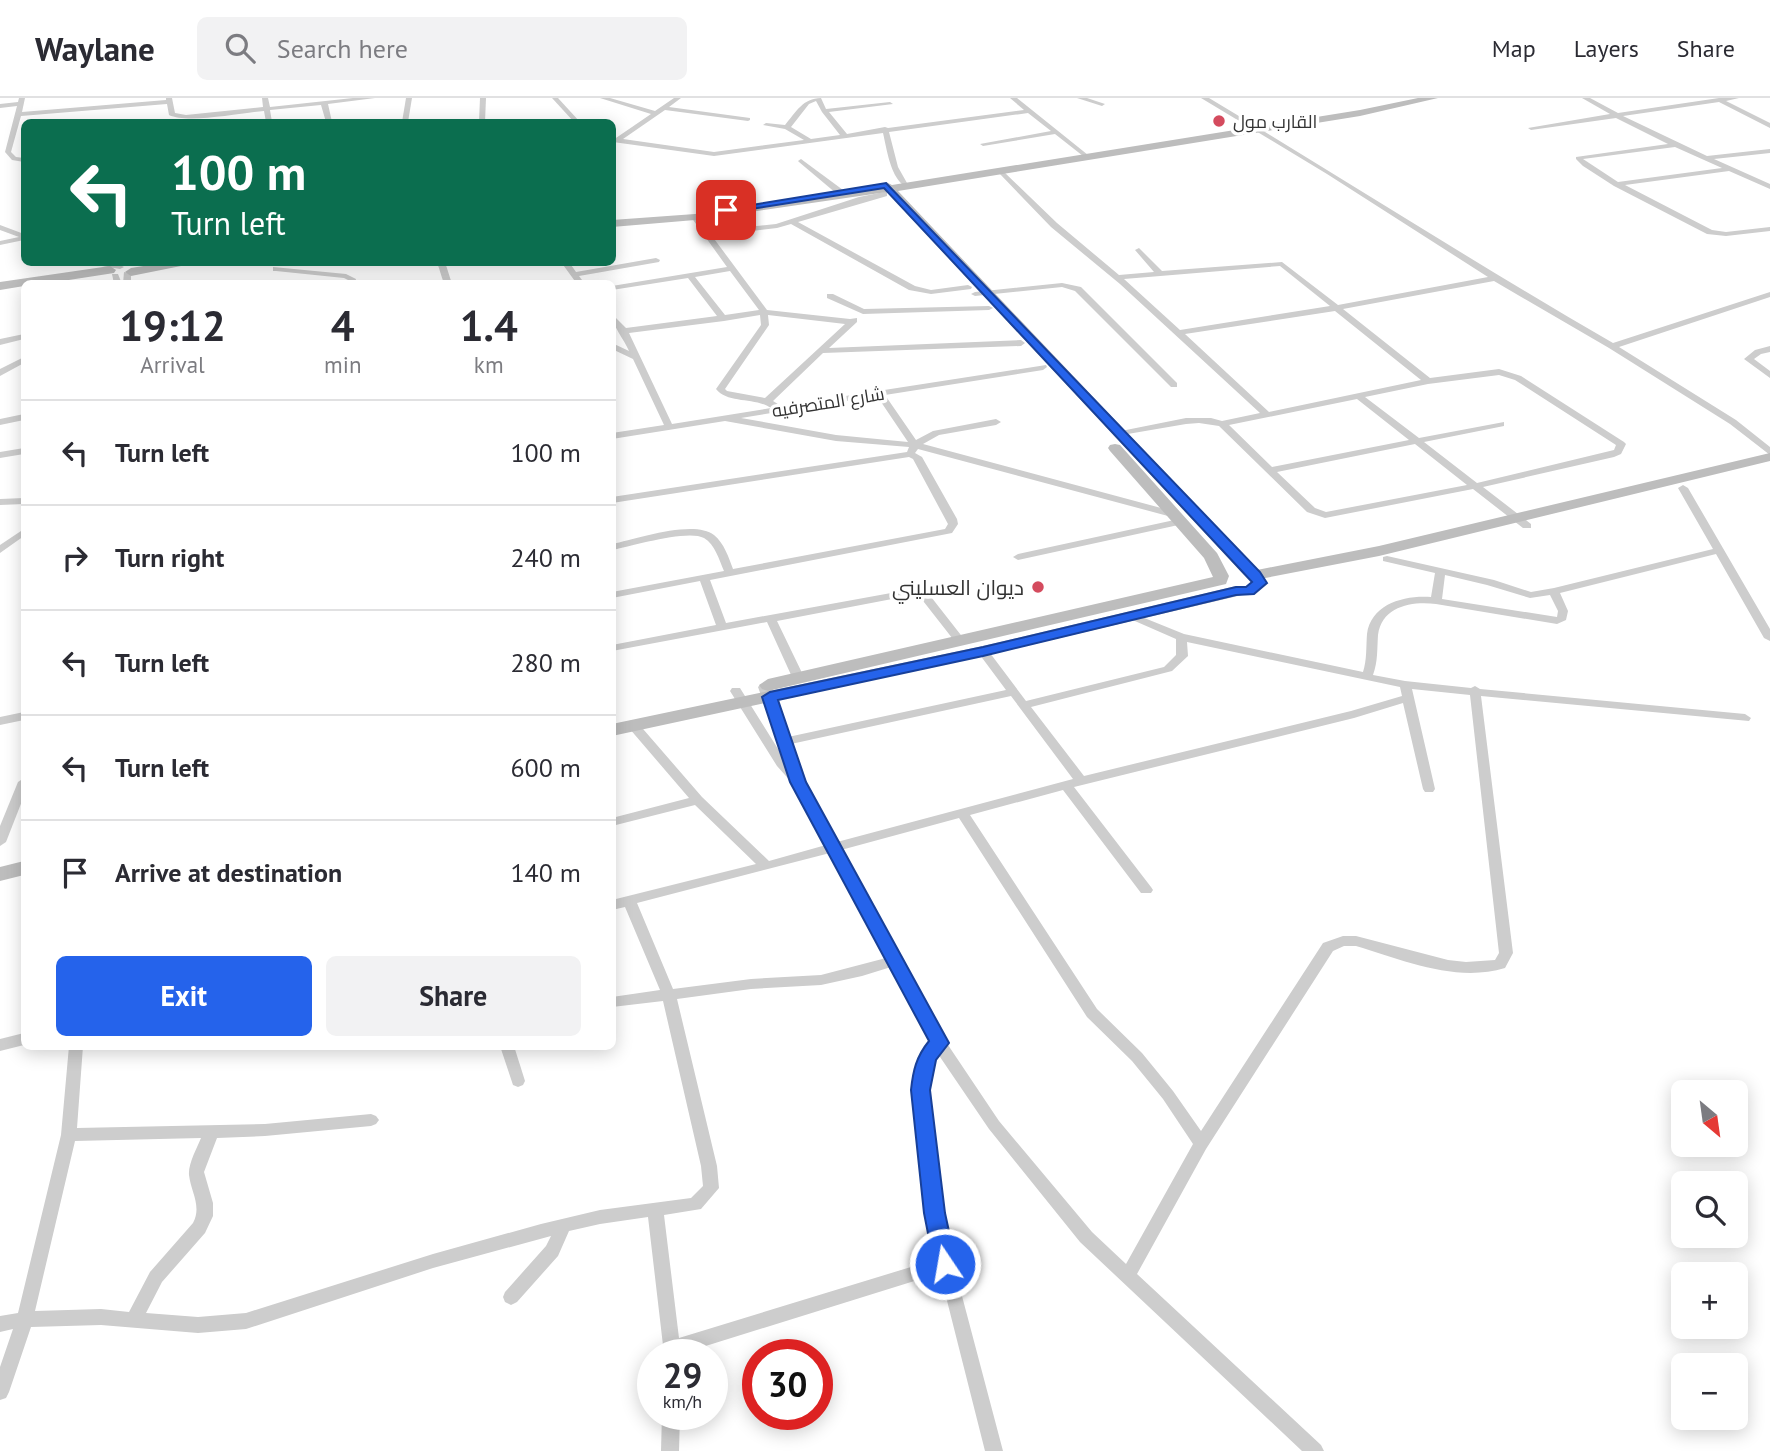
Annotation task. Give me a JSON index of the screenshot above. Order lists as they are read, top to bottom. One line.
{"streets":{"street":["شارع المتصرفيه"]},"places":["القارب مول","ديوان العسليني"],"north":"bottom right","page":{"header":"Waylane","search":"Search here","nav":["Map","Layers","Share"],"turn":["100 m","Turn left"],"eta":["19:12","Arrival","4","min","1.4","km"],"list":[{"name":"Turn left","value":"100 m"},{"name":"Turn right","value":"240 m"},{"name":"Turn left","value":"280 m"},{"name":"Turn left","value":"600 m"},{"name":"Arrive at destination","value":"140 m"}],"buttons":["Exit","Share"],"map_buttons":["+","−"],"speed":"29 km/h","limit":"30"}}
